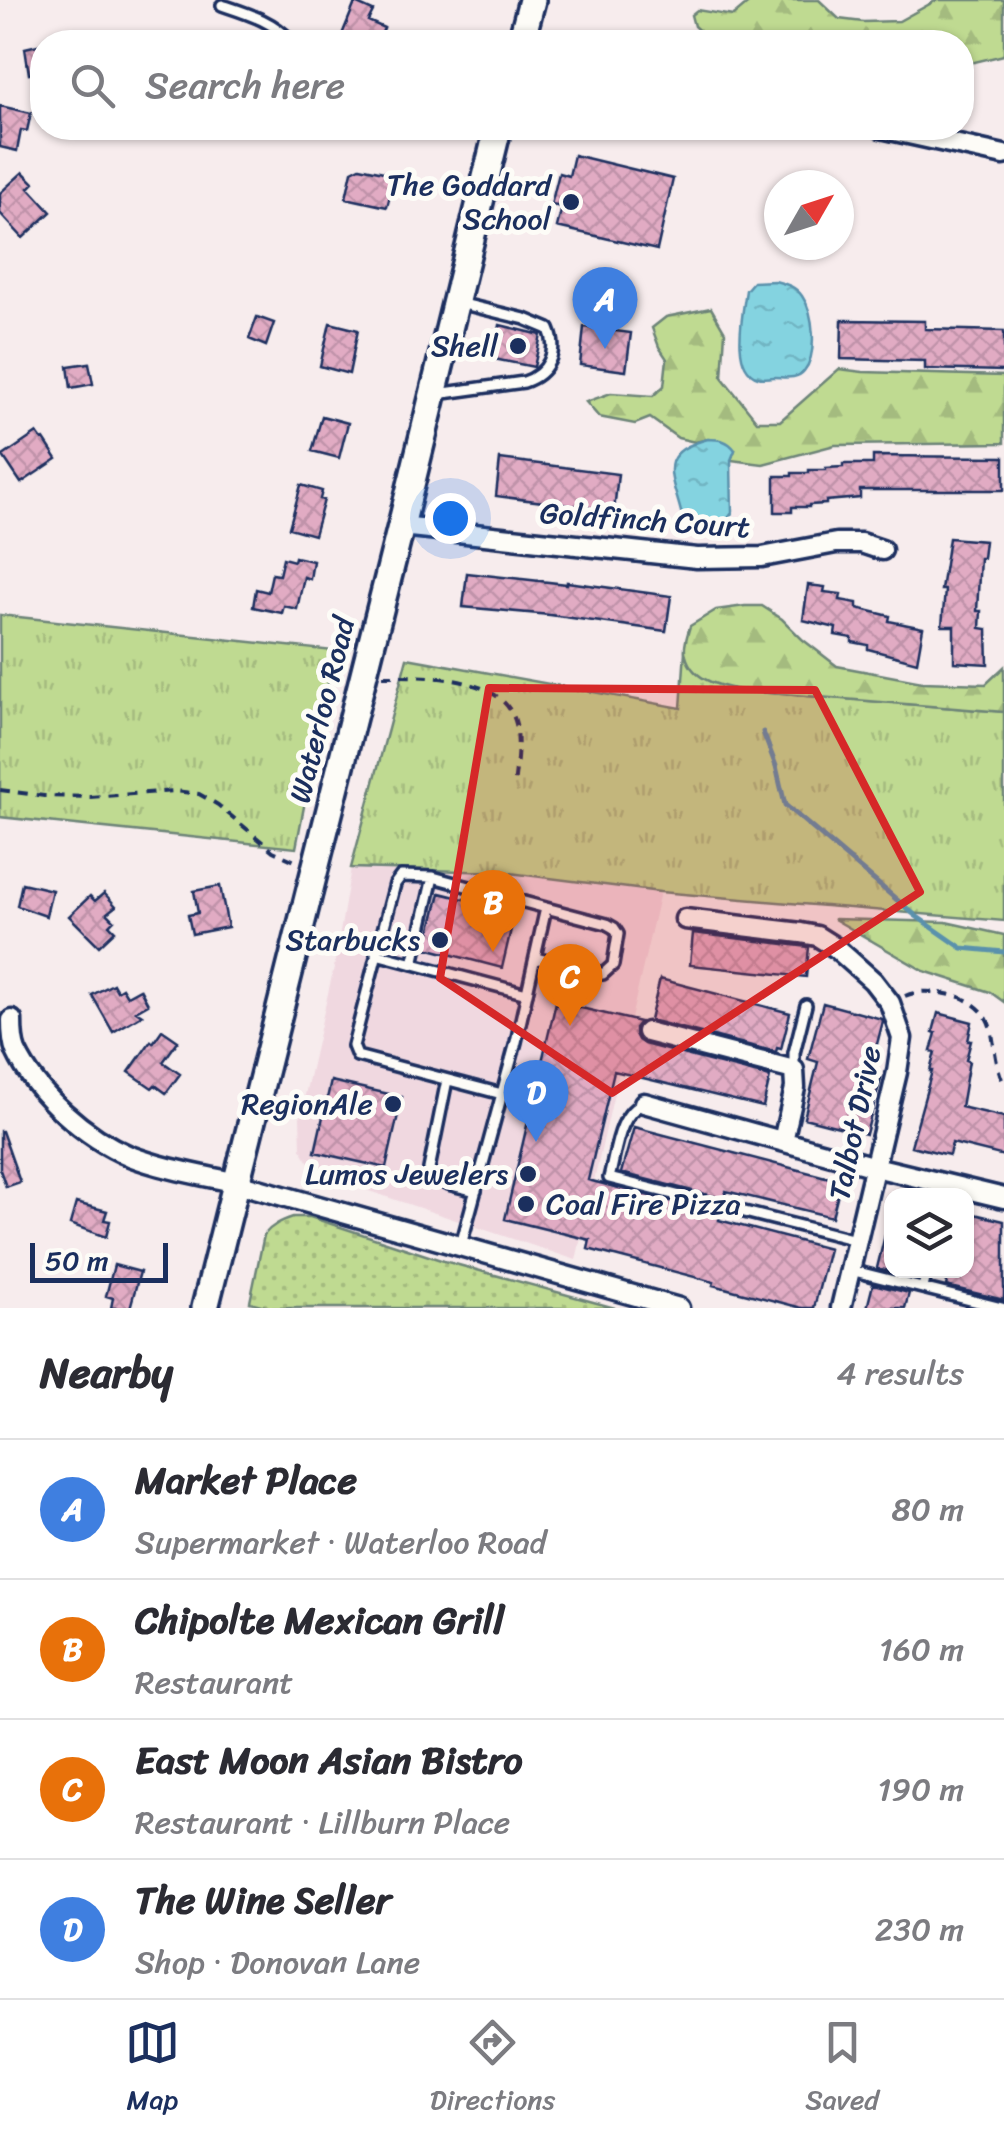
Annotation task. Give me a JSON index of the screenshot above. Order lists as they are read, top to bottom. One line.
{"streets":{"main road":["Waterloo Road"],"street":["Goldfinch Court","Talbot Drive"]},"crossings":[["Goldfinch Court","Waterloo Road"]],"places":["The Goddard School","Shell","Starbucks","RegionAle","Lumos Jewelers","Coal Fire Pizza"],"scale_bar":"50 m","north":"top right","page":{"search":"Search here","pins":["A","B","C","D"],"scale":"50 m","heading":["Nearby","4 results"],"list":[{"mark":"A","name":"Market Place","note":"Supermarket · Waterloo Road","value":"80 m"},{"mark":"B","name":"Chipolte Mexican Grill","note":"Restaurant","value":"160 m"},{"mark":"C","name":"East Moon Asian Bistro","note":"Restaurant · Lillburn Place","value":"190 m"},{"mark":"D","name":"The Wine Seller","note":"Shop · Donovan Lane","value":"230 m"}],"nav":["Map","Directions","Saved"]}}
